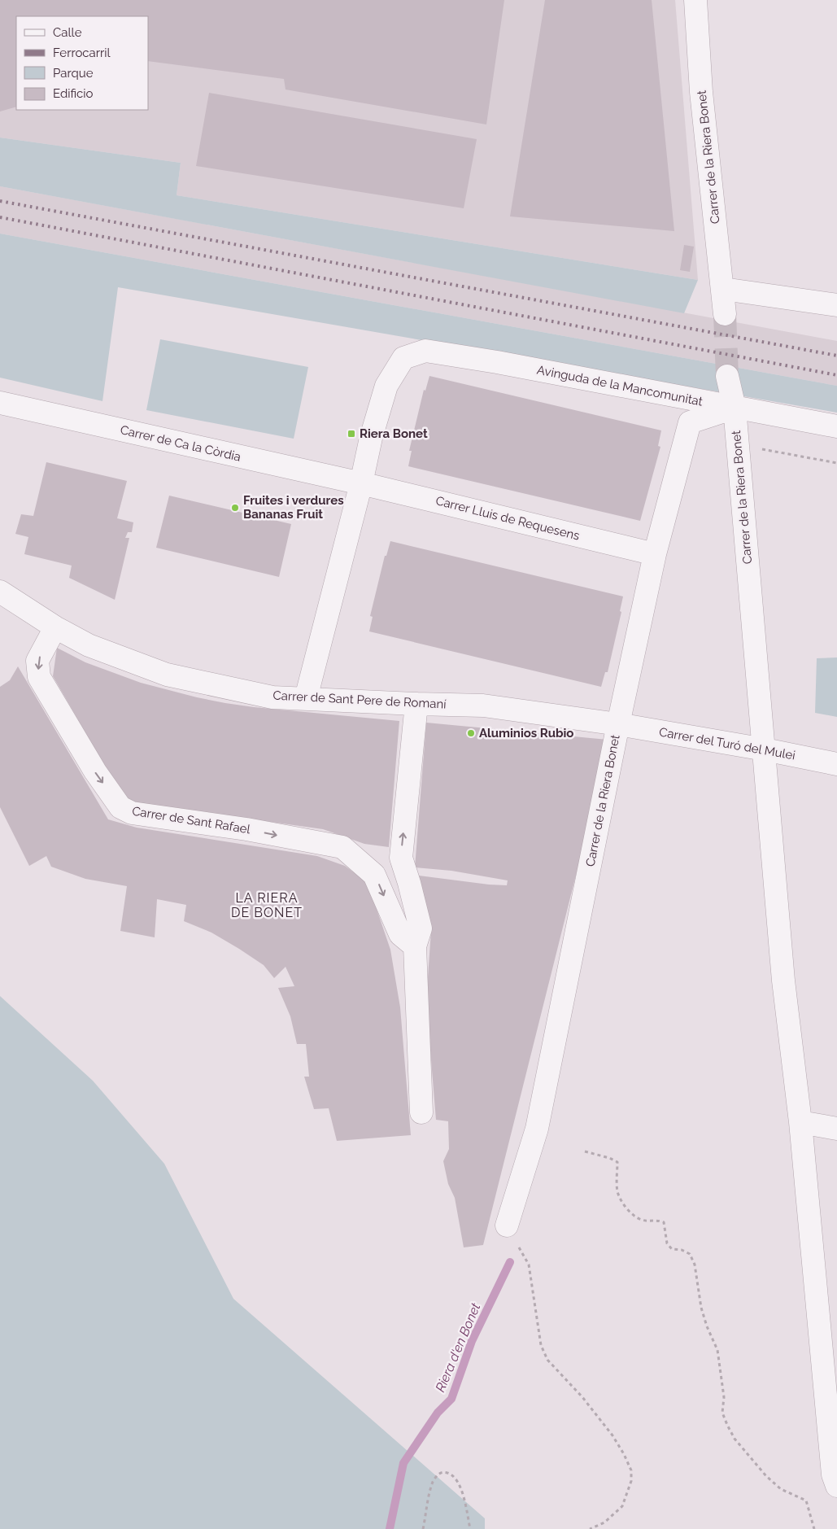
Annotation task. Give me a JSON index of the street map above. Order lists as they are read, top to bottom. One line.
{"streets":{"street":["Carrer de la Riera Bonet","Avinguda de la Mancomunitat","Carrer de Ca la Còrdia","Carrer Lluis de Requesens","Carrer de Sant Pere de Romaní","Carrer del Turó del Mulei","Carrer de Sant Rafael"]},"crossings":[["Carrer de la Riera Bonet","Avinguda de la Mancomunitat"],["Carrer de la Riera Bonet","Carrer Lluis de Requesens"],["Carrer de la Riera Bonet","Carrer de Sant Pere de Romaní"],["Carrer de la Riera Bonet","Carrer del Turó del Mulei"],["Avinguda de la Mancomunitat","Carrer de Ca la Còrdia"],["Avinguda de la Mancomunitat","Carrer Lluis de Requesens"],["Carrer de Ca la Còrdia","Carrer Lluis de Requesens"],["Carrer de Sant Pere de Romaní","Carrer del Turó del Mulei"],["Carrer de Sant Pere de Romaní","Carrer de Sant Rafael"]],"one_way":["Carrer de Sant Rafael"],"districts":["LA RIERA DE BONET"],"water":["Riera d'en Bonet"],"places":{"transit":["Riera Bonet"],"other":["Fruites i verdures Bananas Fruit","Aluminios Rubio"]},"legend":["Calle","Ferrocarril","Parque","Edificio"]}
